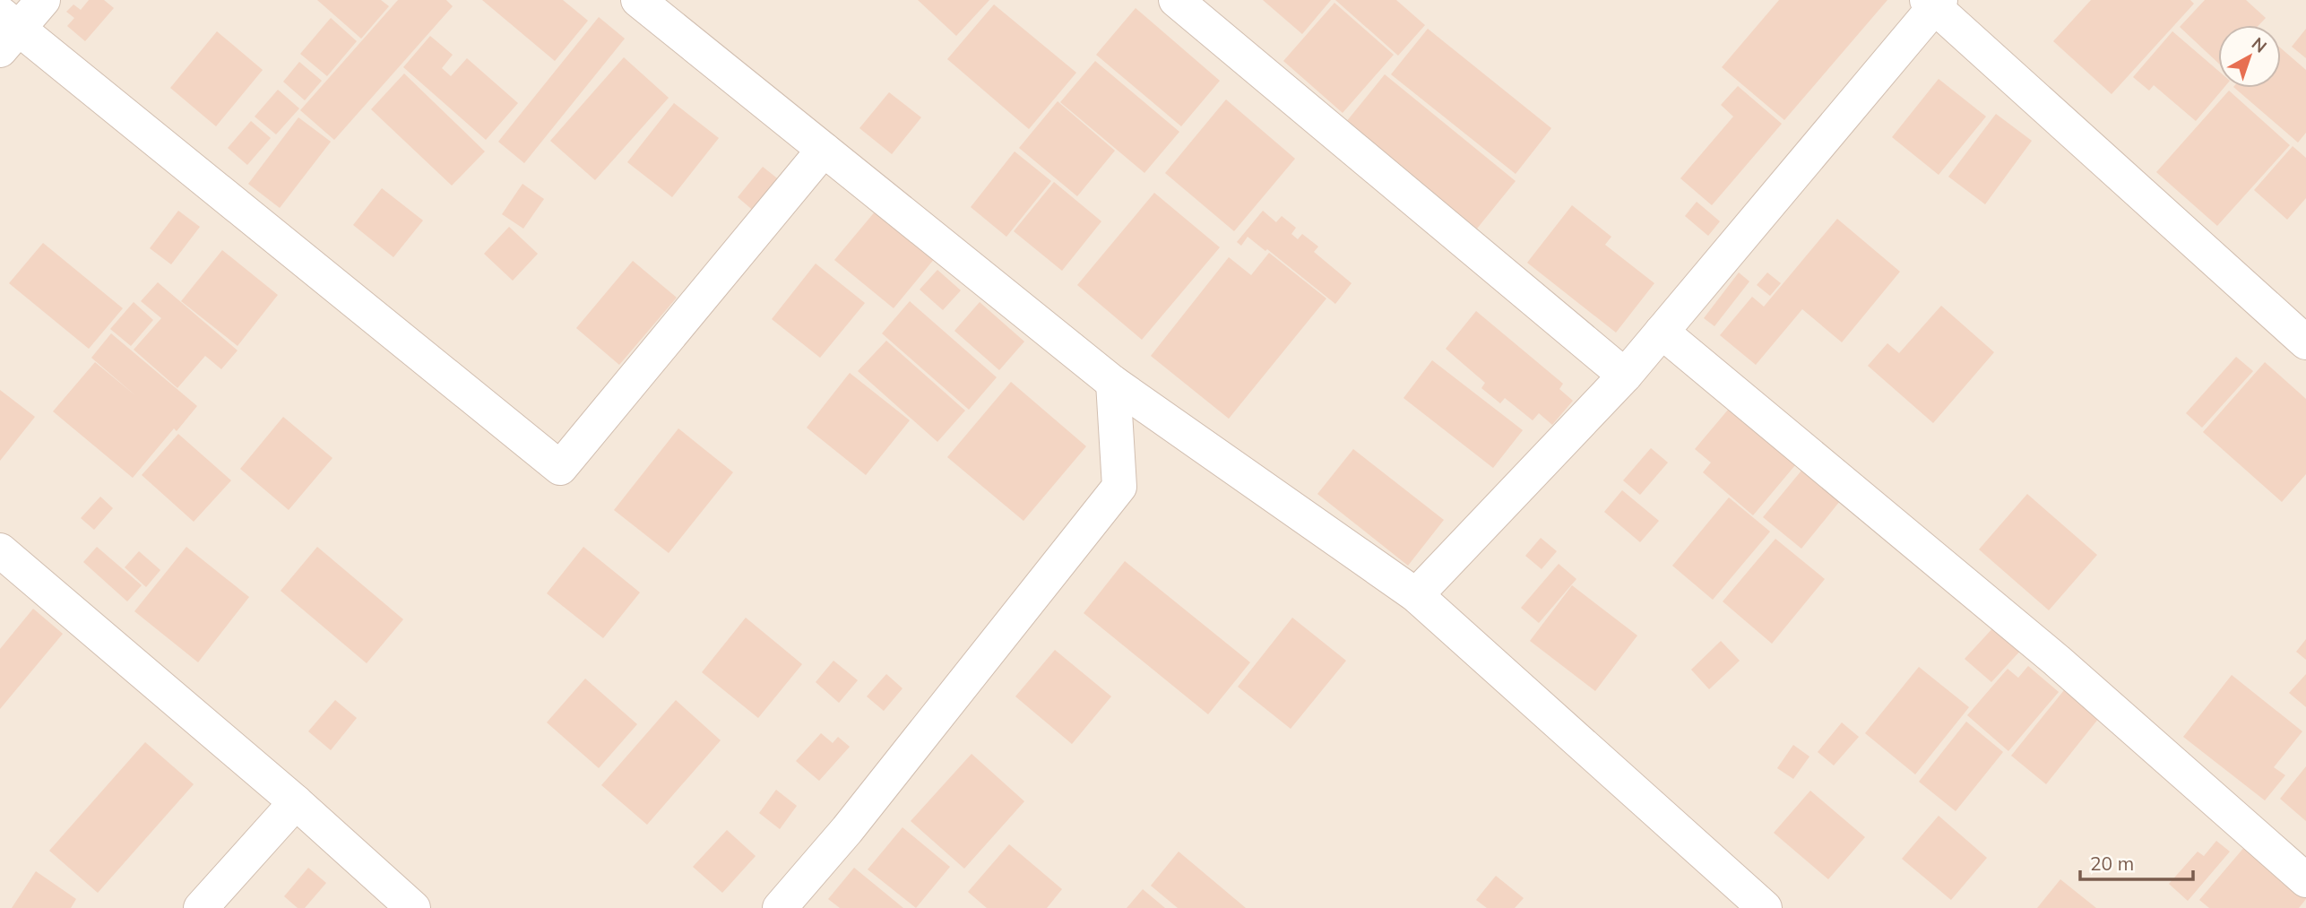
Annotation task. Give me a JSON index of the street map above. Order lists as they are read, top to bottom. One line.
{"scale_bar":"20 m","north":"top right"}
